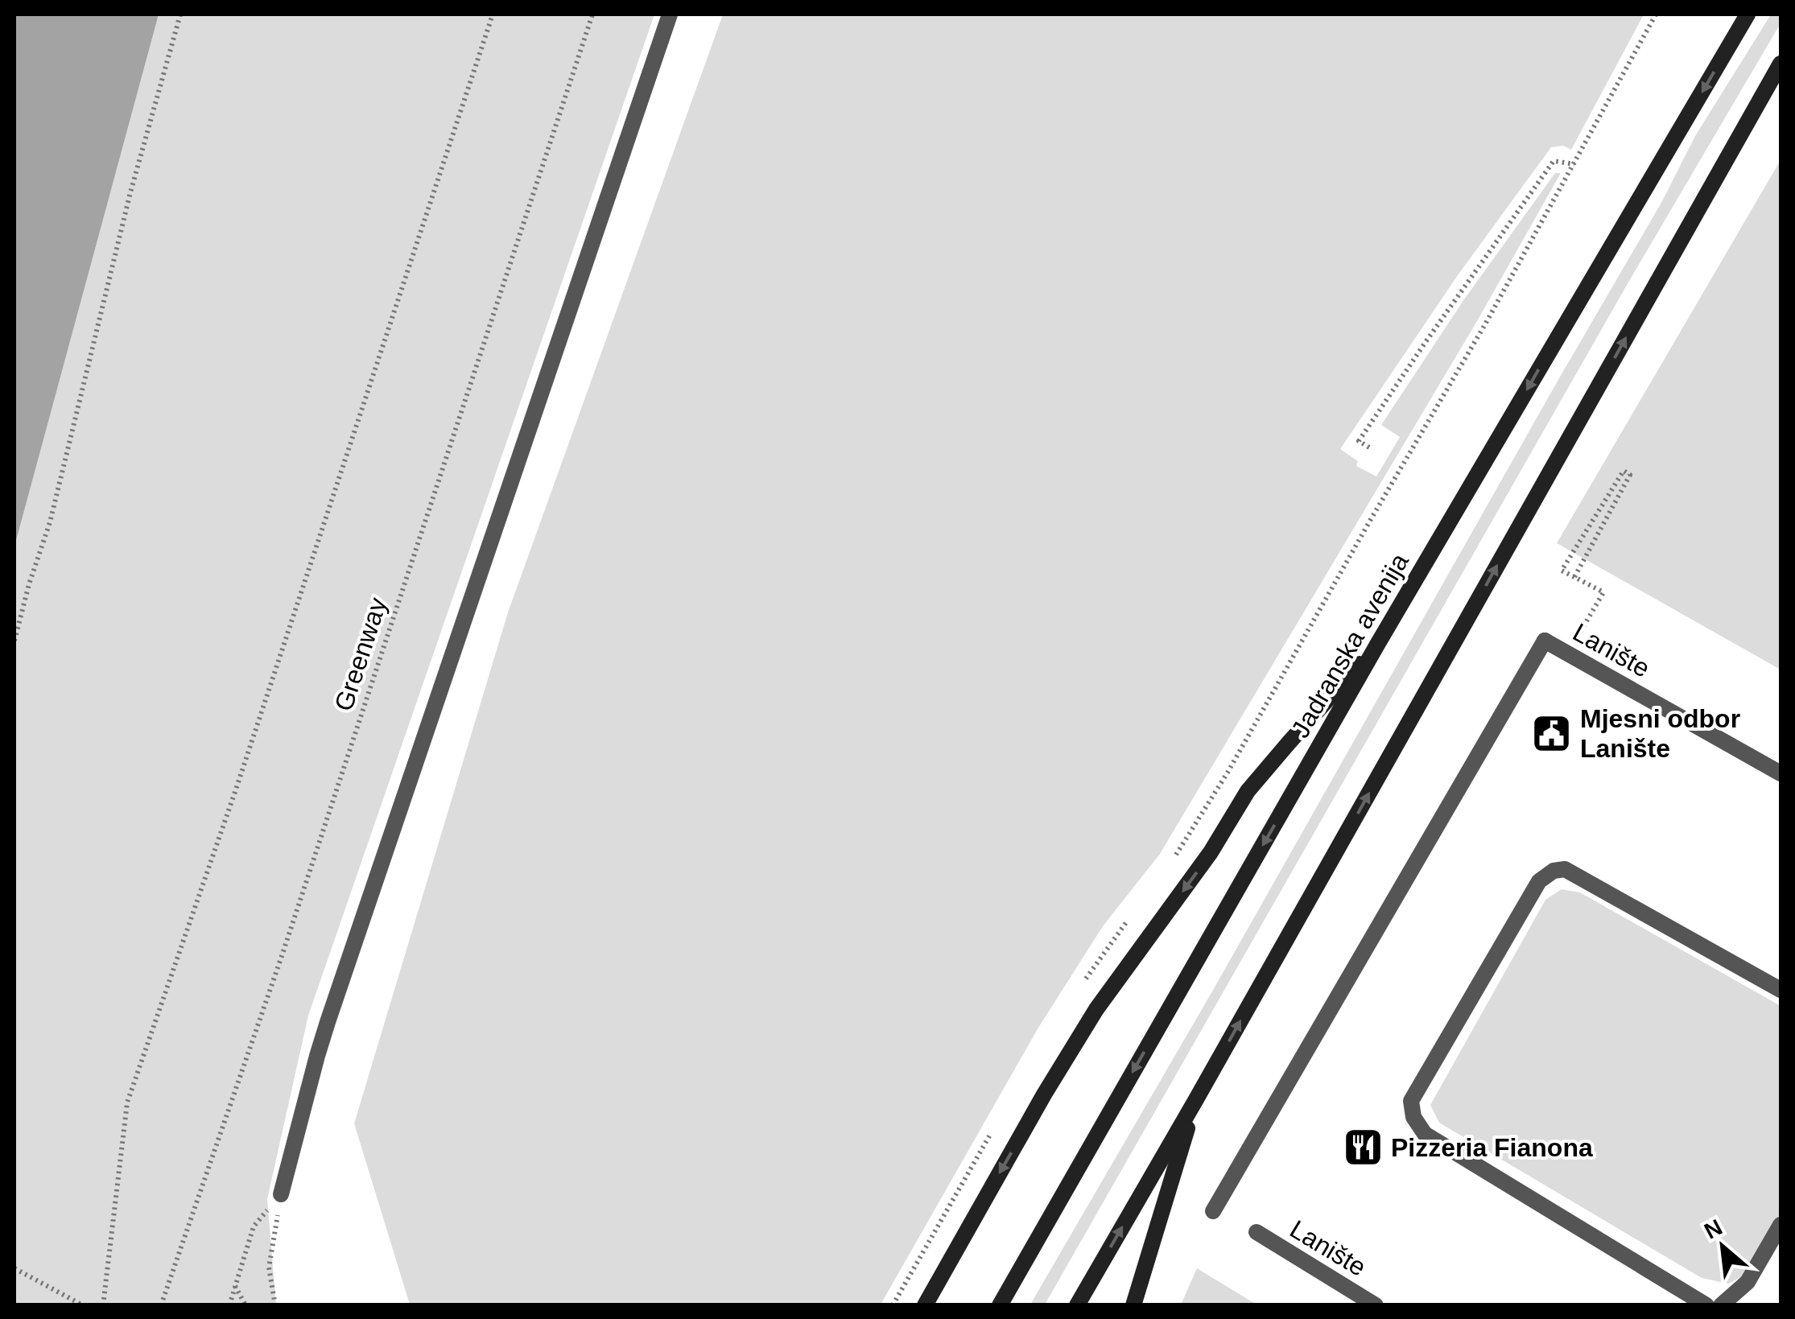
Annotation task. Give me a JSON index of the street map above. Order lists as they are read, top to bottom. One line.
{"streets":{"main road":["Jadranska avenija"],"street":["Lanište"],"path":["Greenway"]},"places":{"public building":["Mjesni odbor Lanište"],"restaurant":["Pizzeria Fianona"]},"north":"top left"}
